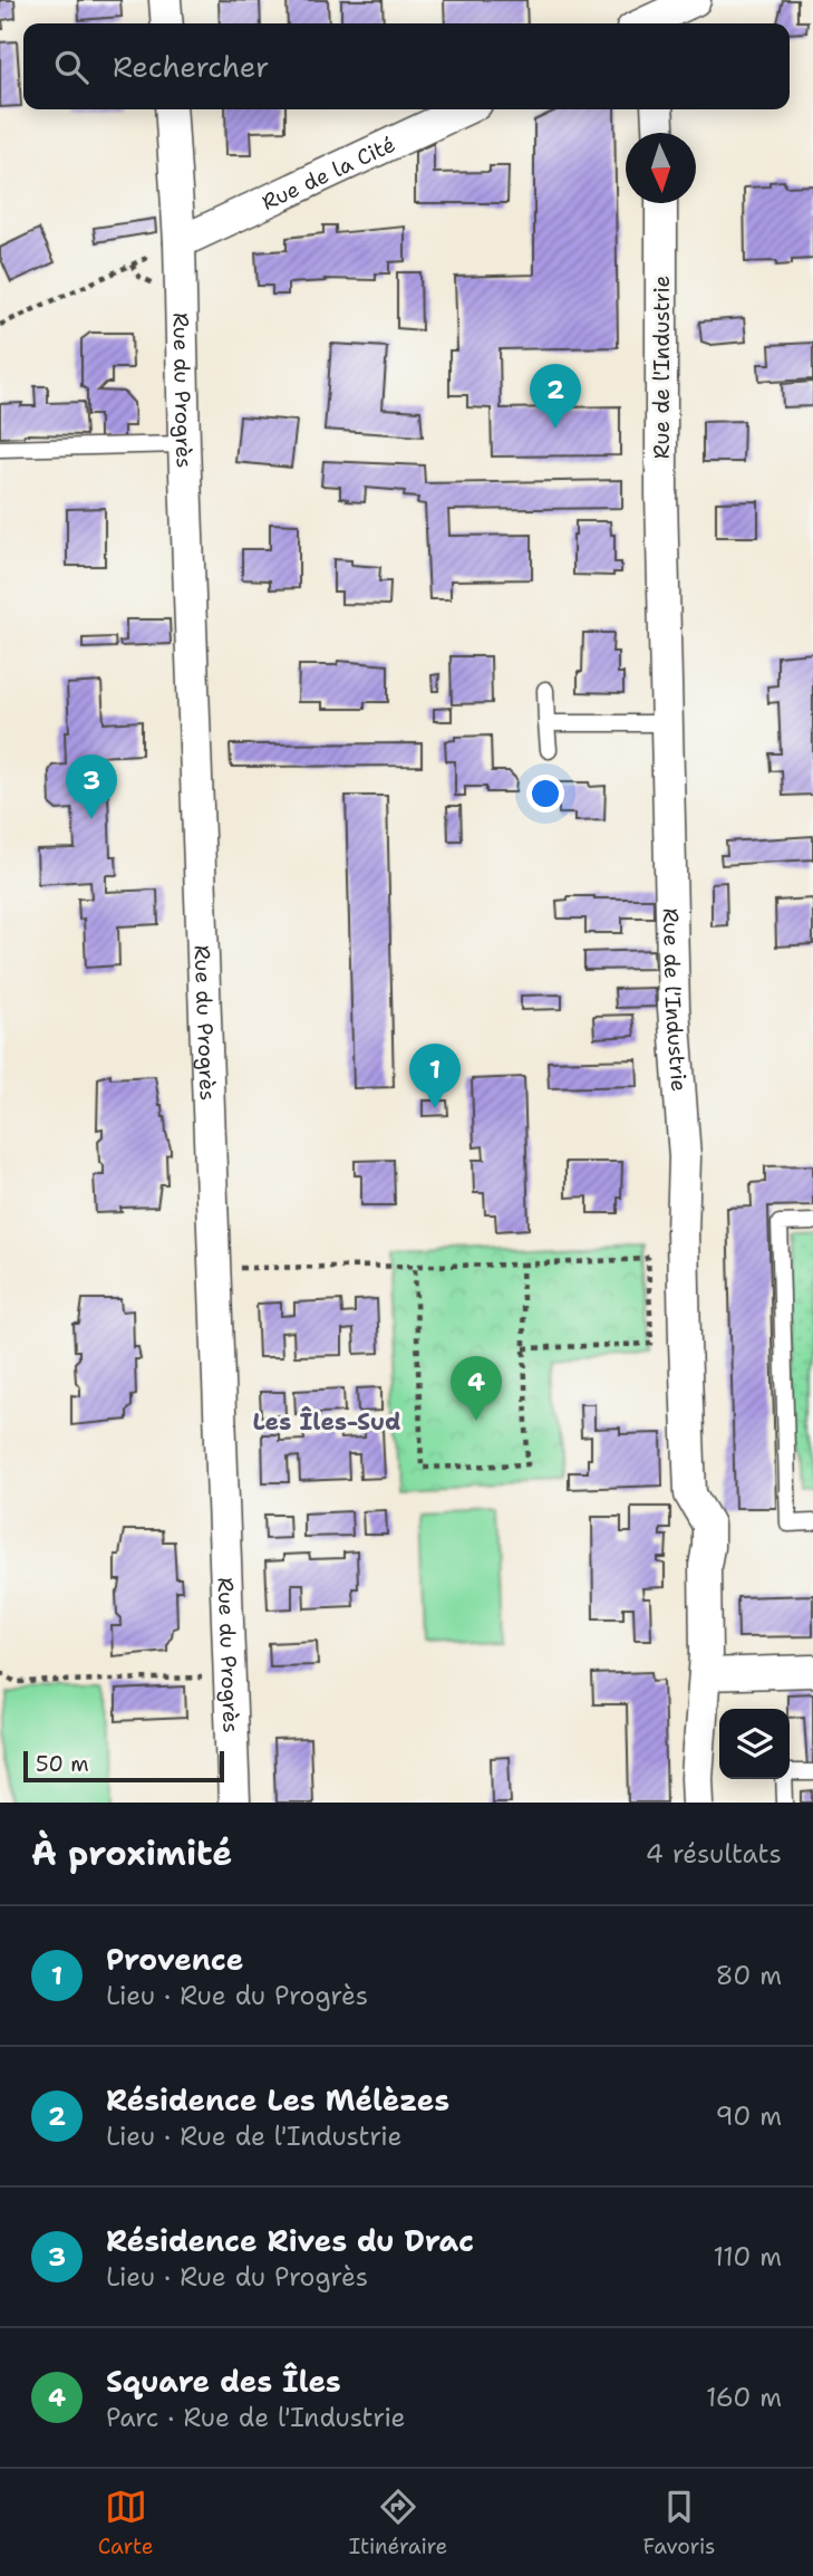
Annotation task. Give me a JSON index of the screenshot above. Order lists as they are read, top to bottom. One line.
{"streets":{"street":["Rue de la Cité","Rue de l'Industrie","Rue du Progrès"]},"crossings":[["Rue de la Cité","Rue du Progrès"]],"districts":["Les Îles-Sud"],"scale_bar":"50 m","north":"bottom","page":{"search":"Rechercher","pins":["2","3","1","4"],"scale":"50 m","heading":["À proximité","4 résultats"],"list":[{"mark":"1","name":"Provence","note":"Lieu · Rue du Progrès","value":"80 m"},{"mark":"2","name":"Résidence Les Mélèzes","note":"Lieu · Rue de l'Industrie","value":"90 m"},{"mark":"3","name":"Résidence Rives du Drac","note":"Lieu · Rue du Progrès","value":"110 m"},{"mark":"4","name":"Square des Îles","note":"Parc · Rue de l'Industrie","value":"160 m"}],"nav":["Carte","Itinéraire","Favoris"]}}
